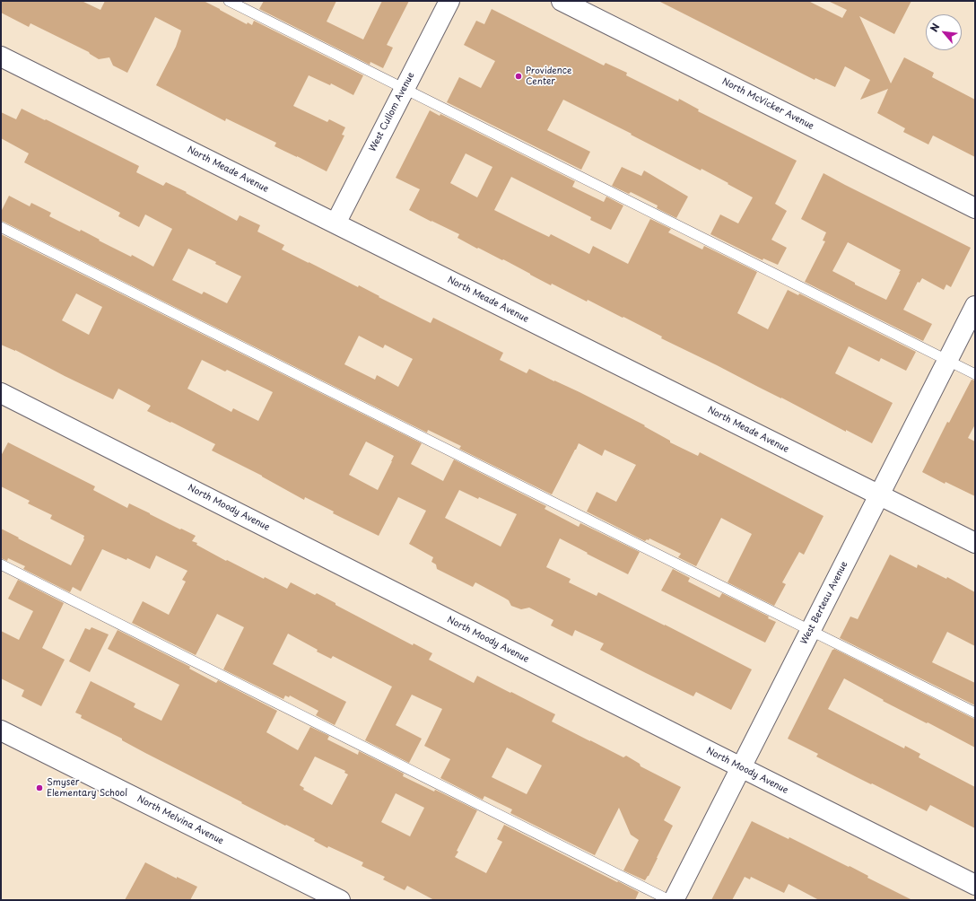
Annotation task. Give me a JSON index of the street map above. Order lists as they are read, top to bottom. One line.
{"streets":{"street":["North McVicker Avenue","West Cullom Avenue","North Meade Avenue","North Moody Avenue","West Berteau Avenue","North Melvina Avenue"]},"crossings":[["West Cullom Avenue","North Meade Avenue"],["North Meade Avenue","West Berteau Avenue"],["North Moody Avenue","West Berteau Avenue"]],"places":["Providence Center","Smyser Elementary School"],"north":"top left"}
